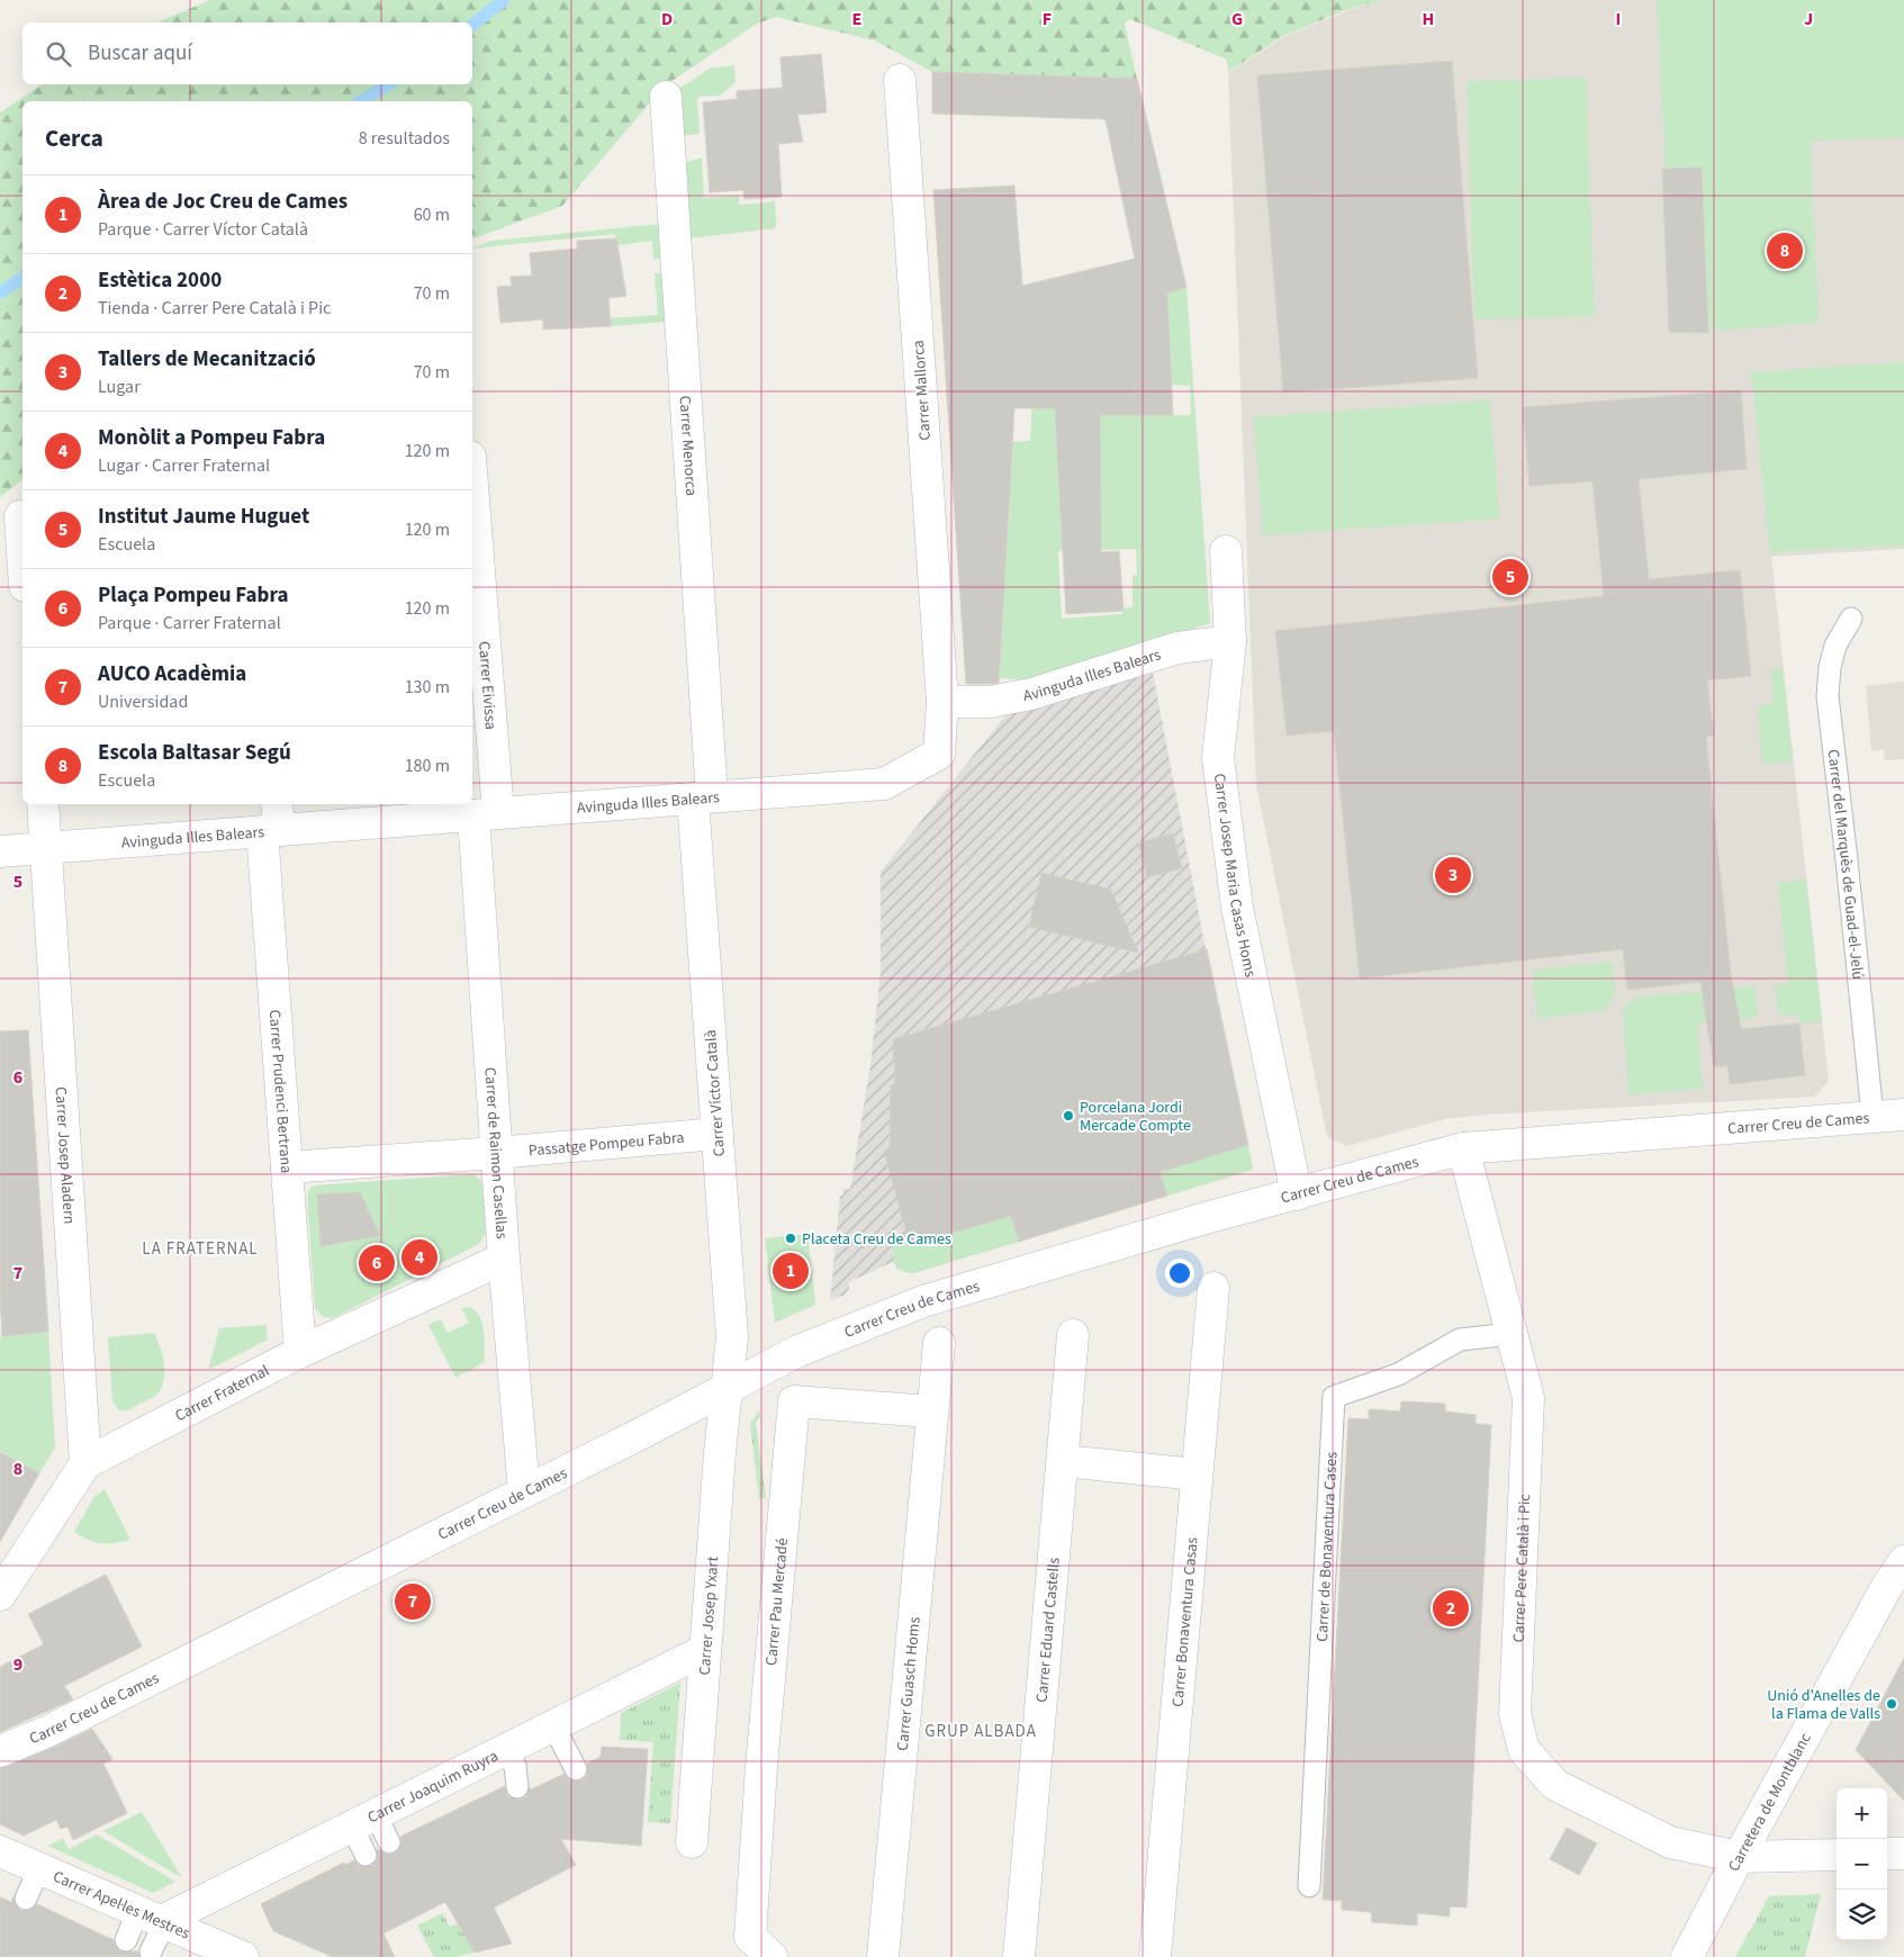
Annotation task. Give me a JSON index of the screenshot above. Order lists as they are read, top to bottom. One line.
{"streets":{"street":["Carrer Mallorca","Carrer Menorca","Avinguda Illes Balears","Carrer Eivissa","Carrer Josep Maria Casas Homs","Carrer Prudenci Bertrana","Carrer Víctor Català","Carrer Creu de Cames","Passatge Pompeu Fabra","Carrer de Raimon Casellas","Carrer Josep Aladern","Carrer Fraternal","Carrer Pere Català i Pic","Carrer Pau Mercadé","Carrer Josep Yxart","Carrer Bonaventura Casas","Carrer Eduard Castells","Carrer Guasch Homs","Carrer Joaquim Ruyra","Carretera de Montblanc","Carrer Apel·les Mestres"],"lane":["Carrer del Marquès de Guad-el-Jelú","Carrer de Bonaventura Cases"]},"crossings":[["Carrer Mallorca","Avinguda Illes Balears"],["Carrer Menorca","Avinguda Illes Balears"],["Carrer Menorca","Carrer Víctor Català"],["Avinguda Illes Balears","Carrer Eivissa"],["Avinguda Illes Balears","Carrer Josep Maria Casas Homs"],["Avinguda Illes Balears","Carrer Prudenci Bertrana"],["Avinguda Illes Balears","Carrer Víctor Català"],["Avinguda Illes Balears","Carrer de Raimon Casellas"],["Avinguda Illes Balears","Carrer Josep Aladern"],["Carrer Eivissa","Carrer de Raimon Casellas"],["Carrer del Marquès de Guad-el-Jelú","Carrer Creu de Cames"],["Carrer Josep Maria Casas Homs","Carrer Creu de Cames"],["Carrer Prudenci Bertrana","Passatge Pompeu Fabra"],["Carrer Prudenci Bertrana","Carrer Fraternal"],["Carrer Víctor Català","Carrer Creu de Cames"],["Carrer Víctor Català","Passatge Pompeu Fabra"],["Carrer Víctor Català","Carrer Josep Yxart"],["Carrer Creu de Cames","Carrer de Raimon Casellas"],["Carrer Creu de Cames","Carrer Pere Català i Pic"],["Carrer Creu de Cames","Carrer Josep Yxart"],["Passatge Pompeu Fabra","Carrer de Raimon Casellas"],["Carrer de Raimon Casellas","Carrer Fraternal"],["Carrer Josep Aladern","Carrer Fraternal"],["Carrer de Bonaventura Cases","Carrer Pere Català i Pic"],["Carrer Pere Català i Pic","Carretera de Montblanc"],["Carrer Pau Mercadé","Carrer Guasch Homs"],["Carrer Josep Yxart","Carrer Joaquim Ruyra"],["Carrer Joaquim Ruyra","Carrer Apel·les Mestres"]],"districts":["LA FRATERNAL","GRUP ALBADA"],"places":["Porcelana Jordi Mercade Compte","Placeta Creu de Cames","Unió d'Anelles de la Flama de Valls"],"page":{"search":"Buscar aquí","heading":["Cerca","8 resultados"],"list":[{"mark":"1","name":"Àrea de Joc Creu de Cames","note":"Parque · Carrer Víctor Català","value":"60 m"},{"mark":"2","name":"Estètica 2000","note":"Tienda · Carrer Pere Català i Pic","value":"70 m"},{"mark":"3","name":"Tallers de Mecanització","note":"Lugar","value":"70 m"},{"mark":"4","name":"Monòlit a Pompeu Fabra","note":"Lugar · Carrer Fraternal","value":"120 m"},{"mark":"5","name":"Institut Jaume Huguet","note":"Escuela","value":"120 m"},{"mark":"6","name":"Plaça Pompeu Fabra","note":"Parque · Carrer Fraternal","value":"120 m"},{"mark":"7","name":"AUCO Acadèmia","note":"Universidad","value":"130 m"},{"mark":"8","name":"Escola Baltasar Segú","note":"Escuela","value":"180 m"}],"pins":["8","5","3","4","6","1","7","2"],"map_buttons":["+","−"]},"grid":{"columns":["D","E","F","G","H","I","J"],"rows":["5","6","7","8","9"]}}
